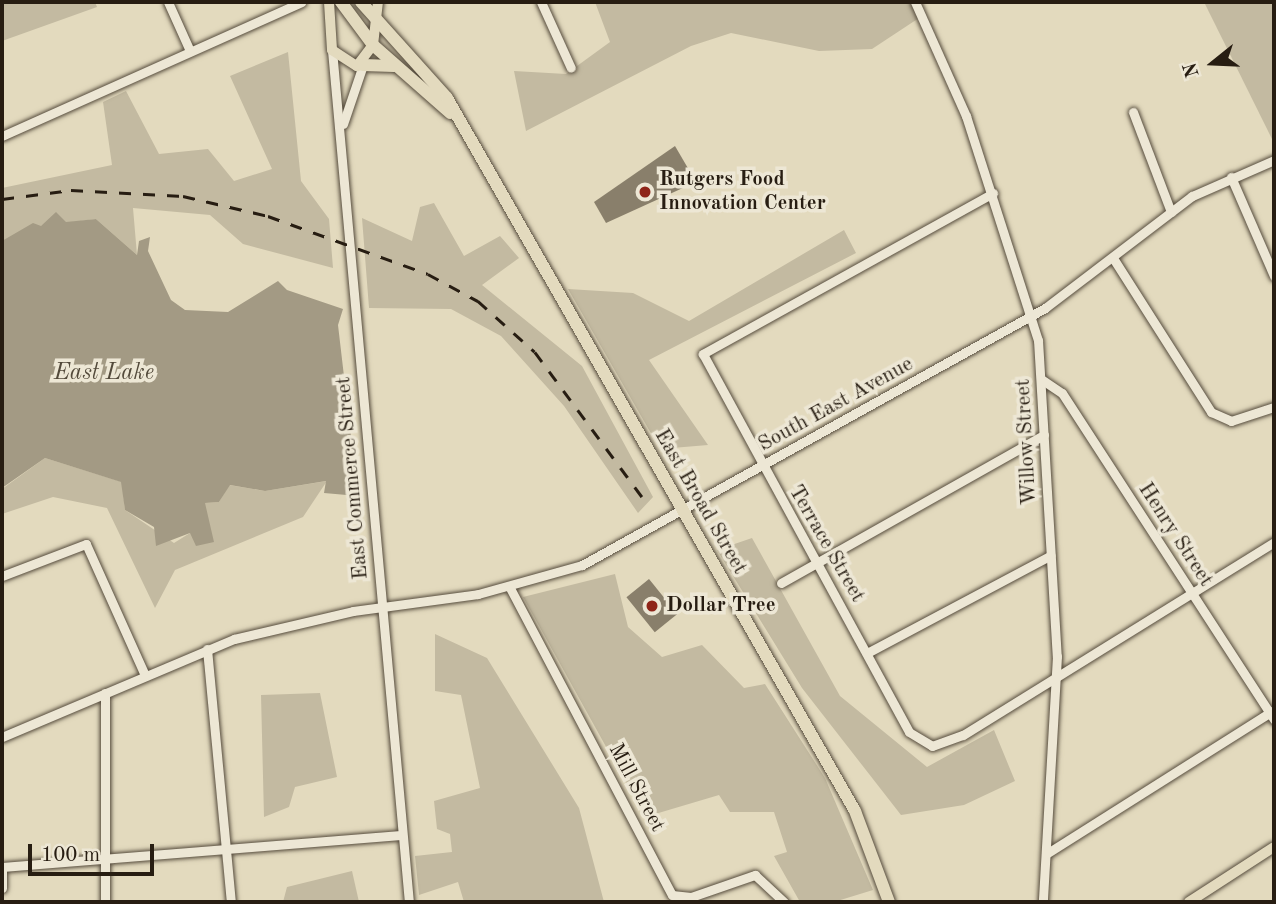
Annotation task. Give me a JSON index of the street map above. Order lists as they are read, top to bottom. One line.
{"streets":{"highway":["East Broad Street"],"street":["South East Avenue","Willow Street","East Commerce Street","Henry Street","Terrace Street","Mill Street"]},"crossings":[["South East Avenue","Willow Street"],["South East Avenue","East Commerce Street"],["South East Avenue","East Broad Street"],["South East Avenue","Terrace Street"],["South East Avenue","Mill Street"],["Willow Street","Henry Street"],["Willow Street","Terrace Street"]],"water":["East Lake"],"places":["Rutgers Food Innovation Center","Dollar Tree"],"scale_bar":"100 m","north":"left"}
